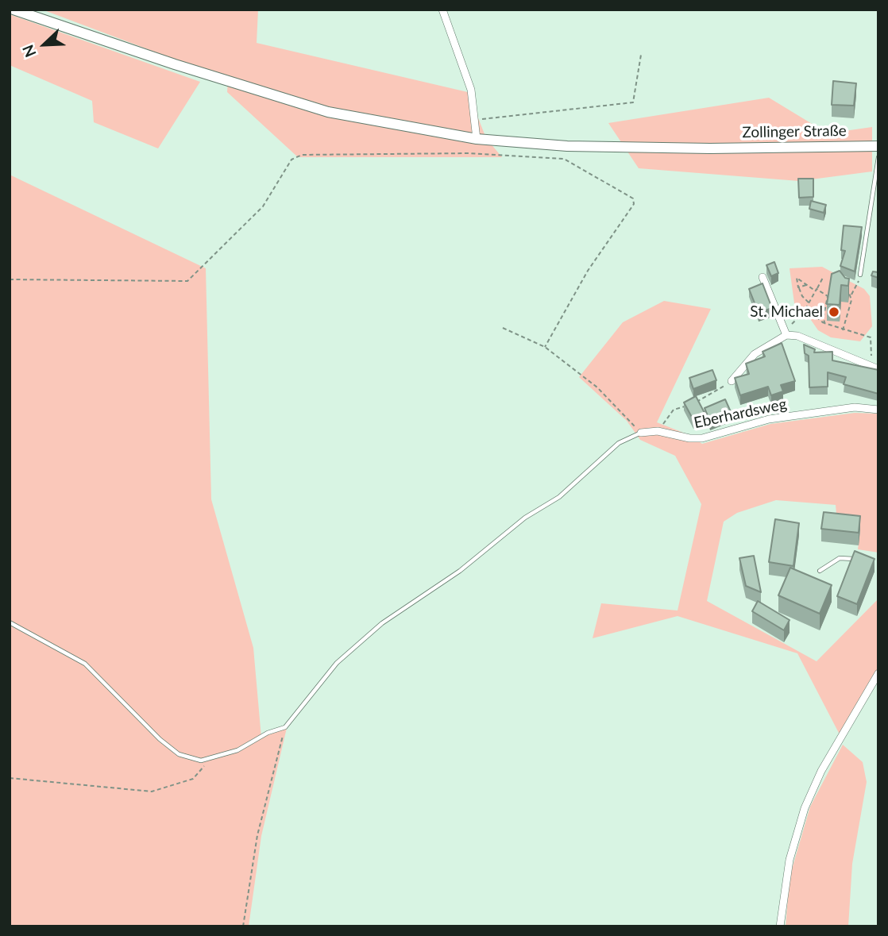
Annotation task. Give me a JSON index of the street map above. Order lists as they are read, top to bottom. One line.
{"streets":{"main road":["Zollinger Straße"],"street":["Eberhardsweg"]},"places":["St. Michael"],"north":"bottom left"}
